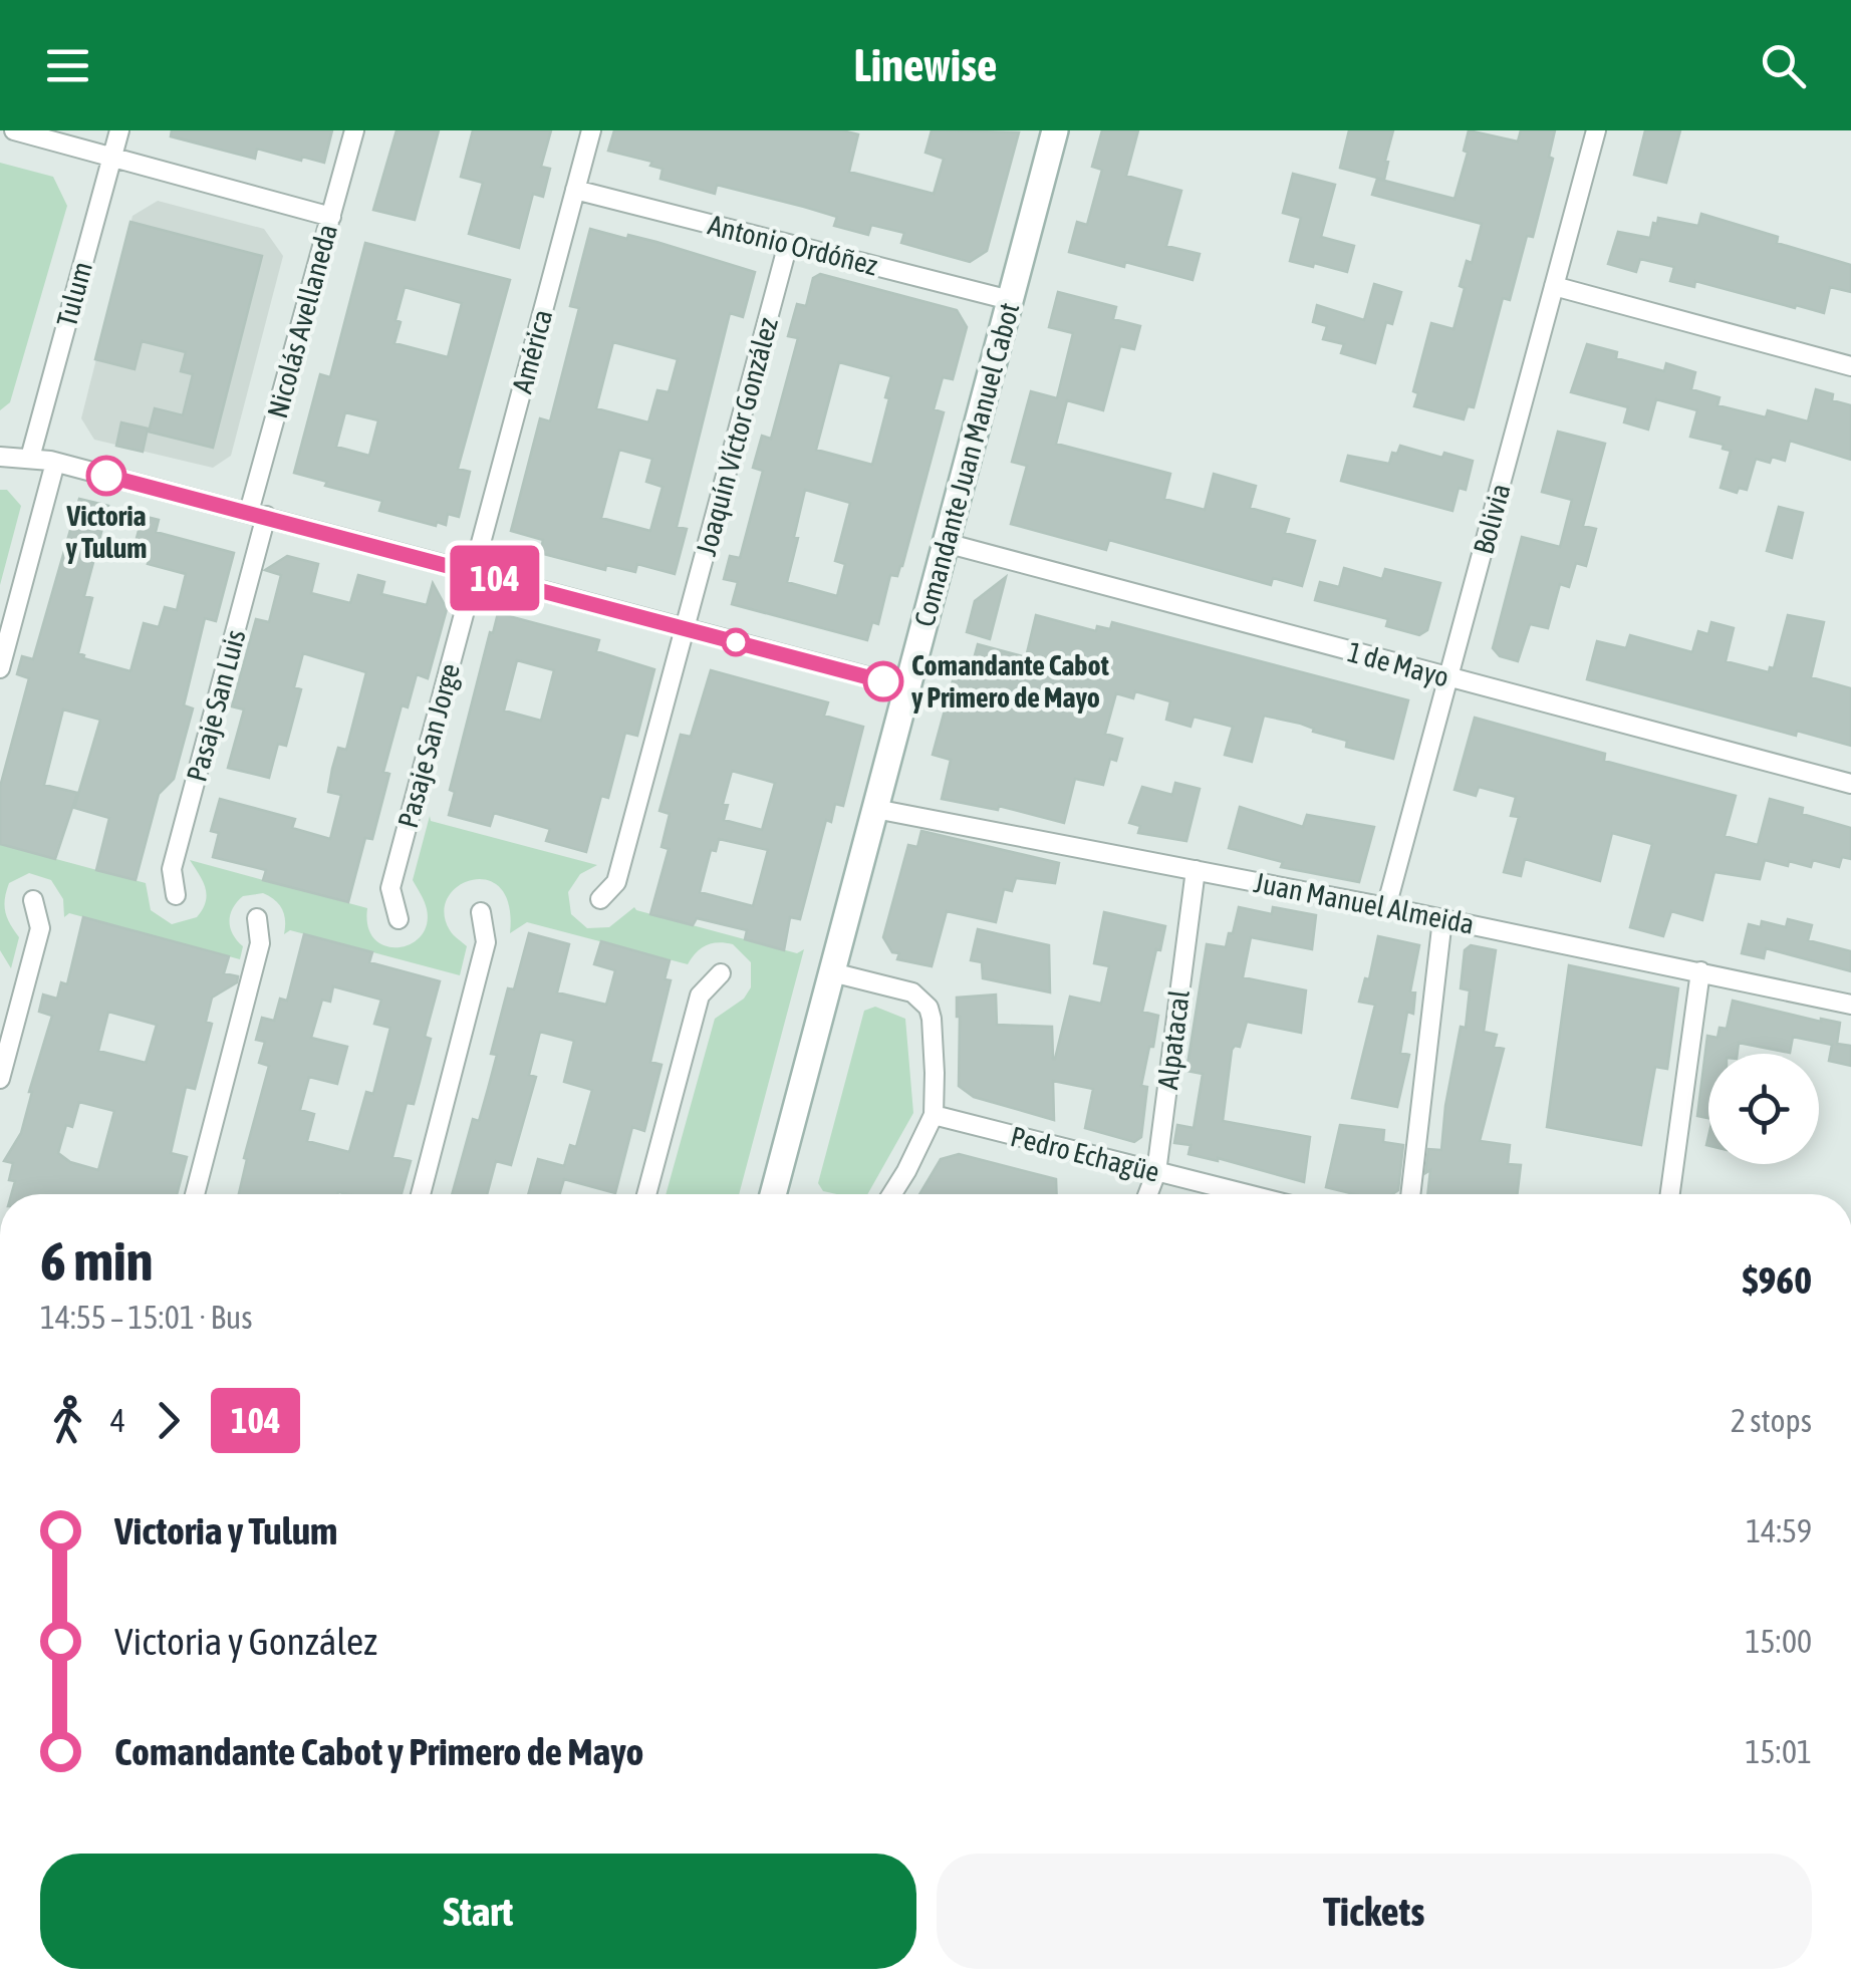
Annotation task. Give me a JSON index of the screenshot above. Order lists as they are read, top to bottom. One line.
{"streets":{"main road":["Comandante Juan Manuel Cabot"],"street":["Antonio Ordóñez","Tulum","Nicolás Avellaneda","América","Joaquín Víctor González","Bolivia","1 de Mayo","Pasaje San Luis","Pasaje San Jorge","Juan Manuel Almeida","Alpatacal","Pedro Echagüe"]},"crossings":[["Antonio Ordóñez","América"],["Antonio Ordóñez","Joaquín Víctor González"],["Antonio Ordóñez","Comandante Juan Manuel Cabot"],["Nicolás Avellaneda","Pasaje San Luis"],["América","Pasaje San Jorge"],["Comandante Juan Manuel Cabot","1 de Mayo"],["Comandante Juan Manuel Cabot","Juan Manuel Almeida"],["Bolivia","1 de Mayo"],["Bolivia","Juan Manuel Almeida"],["Juan Manuel Almeida","Alpatacal"],["Alpatacal","Pedro Echagüe"]],"places":["Victoria y Tulum","Comandante Cabot y Primero de Mayo"],"lines":["bus line 104"],"page":{"header":"Linewise","on_map":"104","heading":["6 min","14:55 – 15:01 · Bus","$960"],"legs":["4","104","2 stops"],"list":[{"name":"Victoria y Tulum","value":"14:59"},{"name":"Victoria y González","value":"15:00"},{"name":"Comandante Cabot y Primero de Mayo","value":"15:01"}],"buttons":["Start","Tickets"]}}
